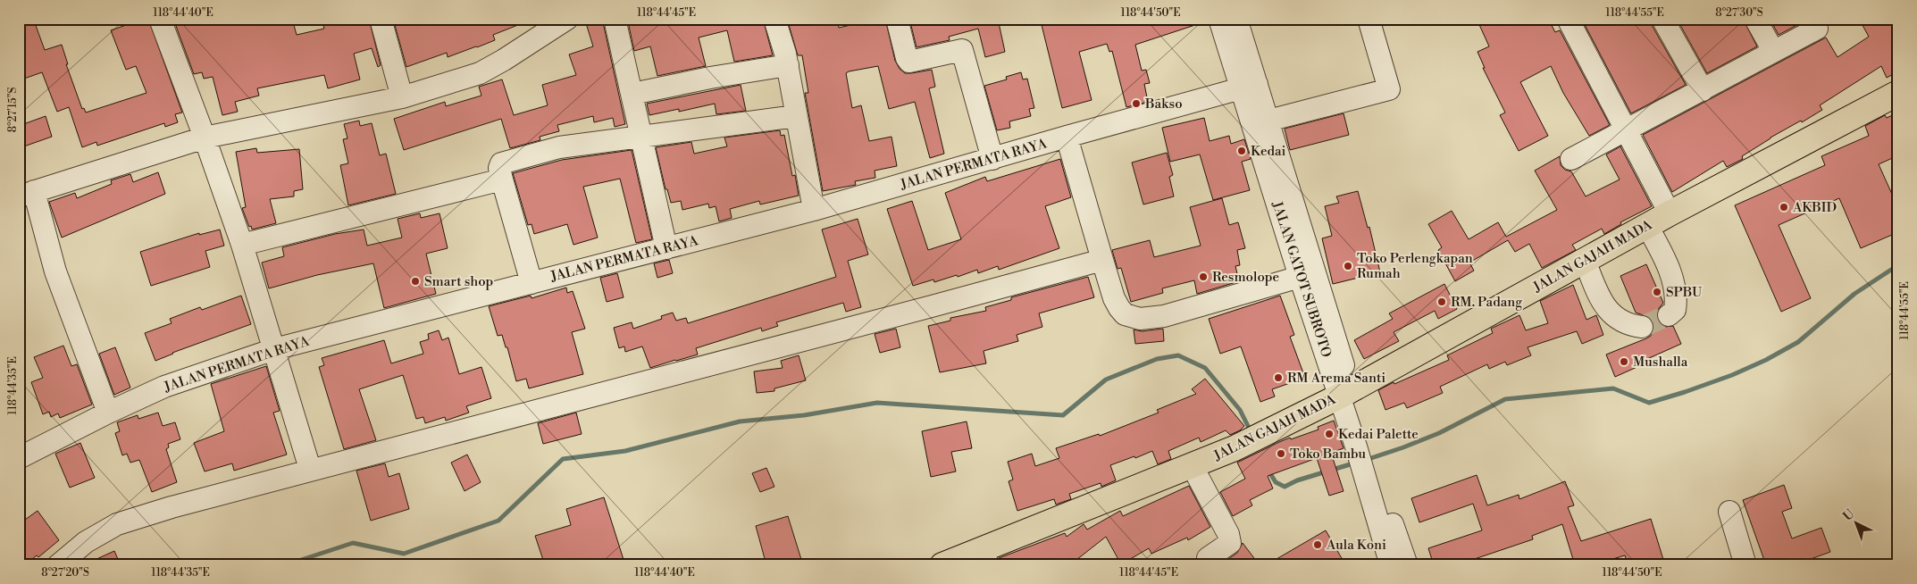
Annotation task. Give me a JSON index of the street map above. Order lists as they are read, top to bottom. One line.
{"streets":{"main road":["JALAN GAJAH MADA"],"street":["JALAN PERMATA RAYA","JALAN GATOT SUBROTO"]},"crossings":[["JALAN PERMATA RAYA","JALAN GATOT SUBROTO"],["JALAN GAJAH MADA","JALAN GATOT SUBROTO"]],"places":["Bakso","Kedai","AKBID","Toko Perlengkapan Rumah","Resmolope","Smart shop","SPBU","RM. Padang","Mushalla","RM Arema Santi","Kedai Palette","Toko Bambu","Aula Koni"],"north":"top left","coordinates":["118°44'40\"E","118°44'45\"E","118°44'50\"E","118°44'55\"E","8°27'30\"S","8°27'15\"S","118°44'35\"E","8°27'20\"S"]}
